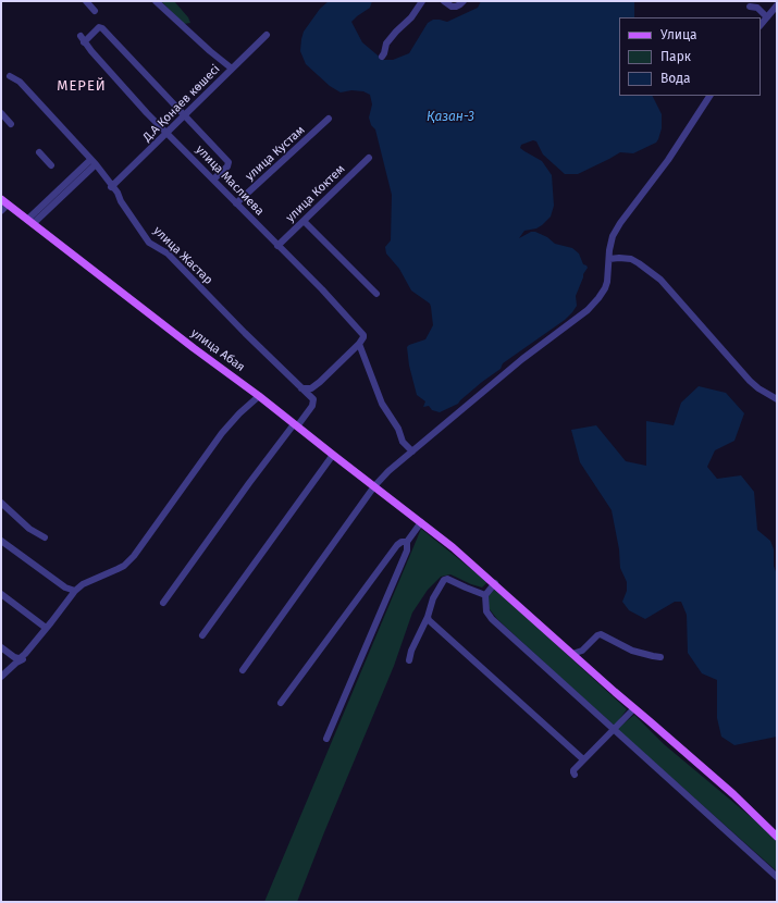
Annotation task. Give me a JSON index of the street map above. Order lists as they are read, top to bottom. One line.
{"streets":{"main road":["улица Абая"],"street":["Д.А Қонаев көшесі","улица Кустам","улица Маслиева","улица Коктем","улица Жастар"]},"crossings":[["Д.А Қонаев көшесі","улица Маслиева"],["Д.А Қонаев көшесі","улица Жастар"],["улица Кустам","улица Маслиева"],["улица Маслиева","улица Коктем"],["улица Жастар","улица Абая"]],"districts":["МЕРЕЙ"],"water":["Қазан-3"],"legend":["Улица","Парк","Вода"]}
